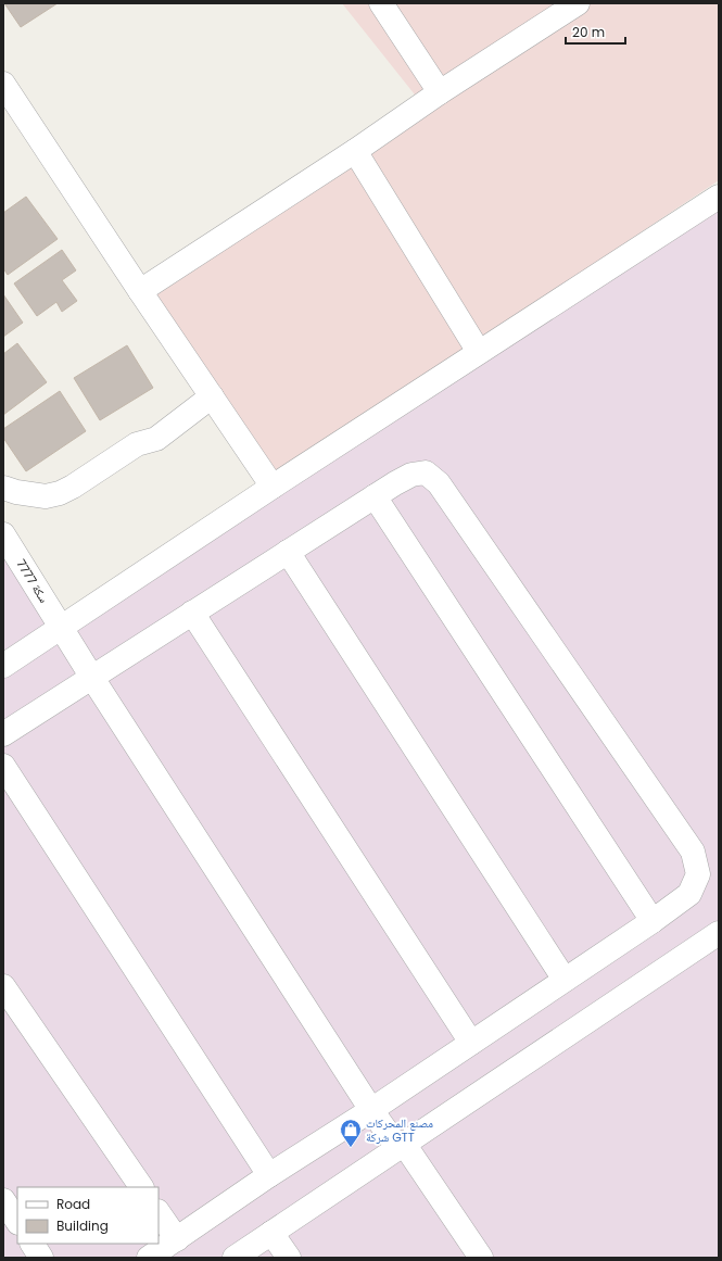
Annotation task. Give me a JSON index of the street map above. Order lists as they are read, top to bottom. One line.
{"streets":{"street":["سكة 7777"]},"places":{"shop":["مصنع المحركات شركة GTT"]},"legend":["Road","Building"],"scale_bar":"20 m"}
